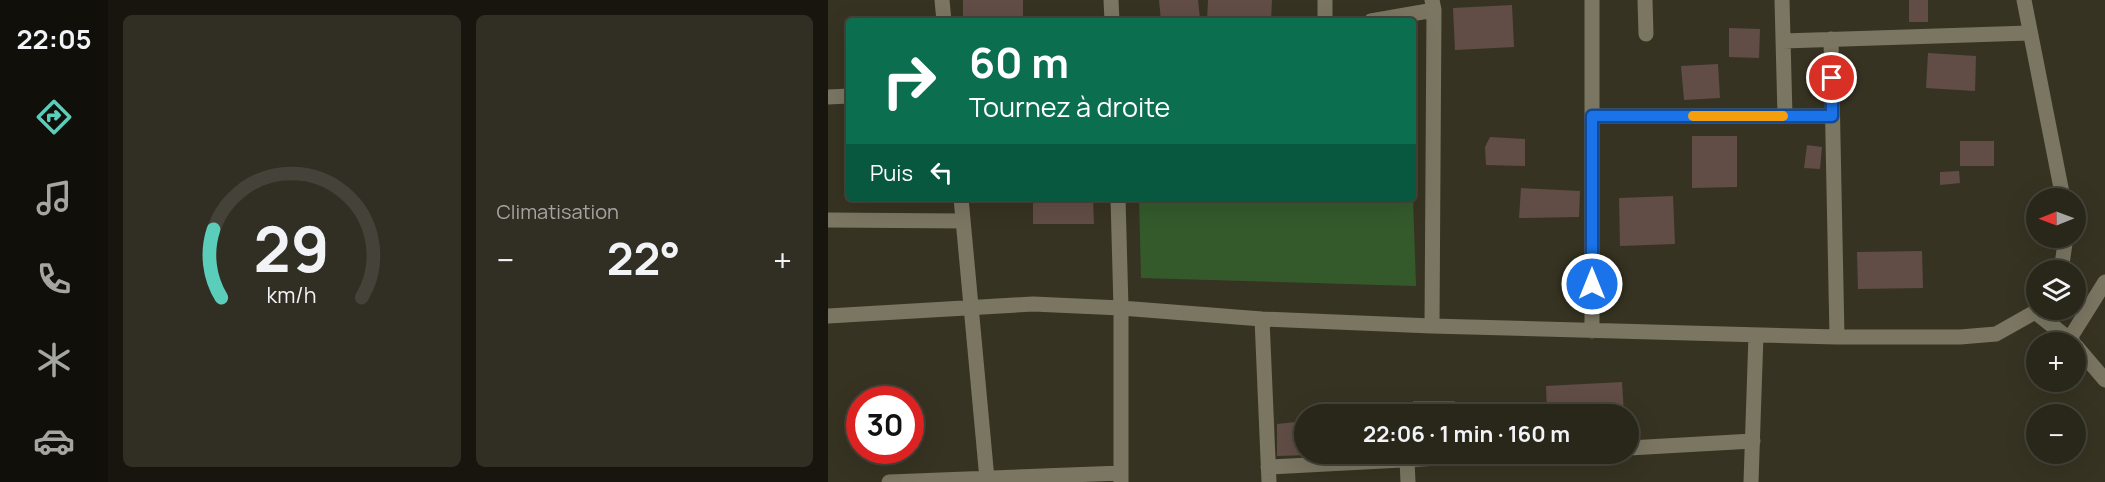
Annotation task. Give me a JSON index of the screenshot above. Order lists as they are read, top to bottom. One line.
{"north":"left","page":{"tabs":"22:05","tile":"Climatisation","turn":["60 m","Tournez à droite"],"then":"Puis","map_buttons":["+","−"],"heat":["−","22°","+"],"limit":"30","trip":"22:06 · 1 min · 160 m","gauge":["29","km/h"]}}
